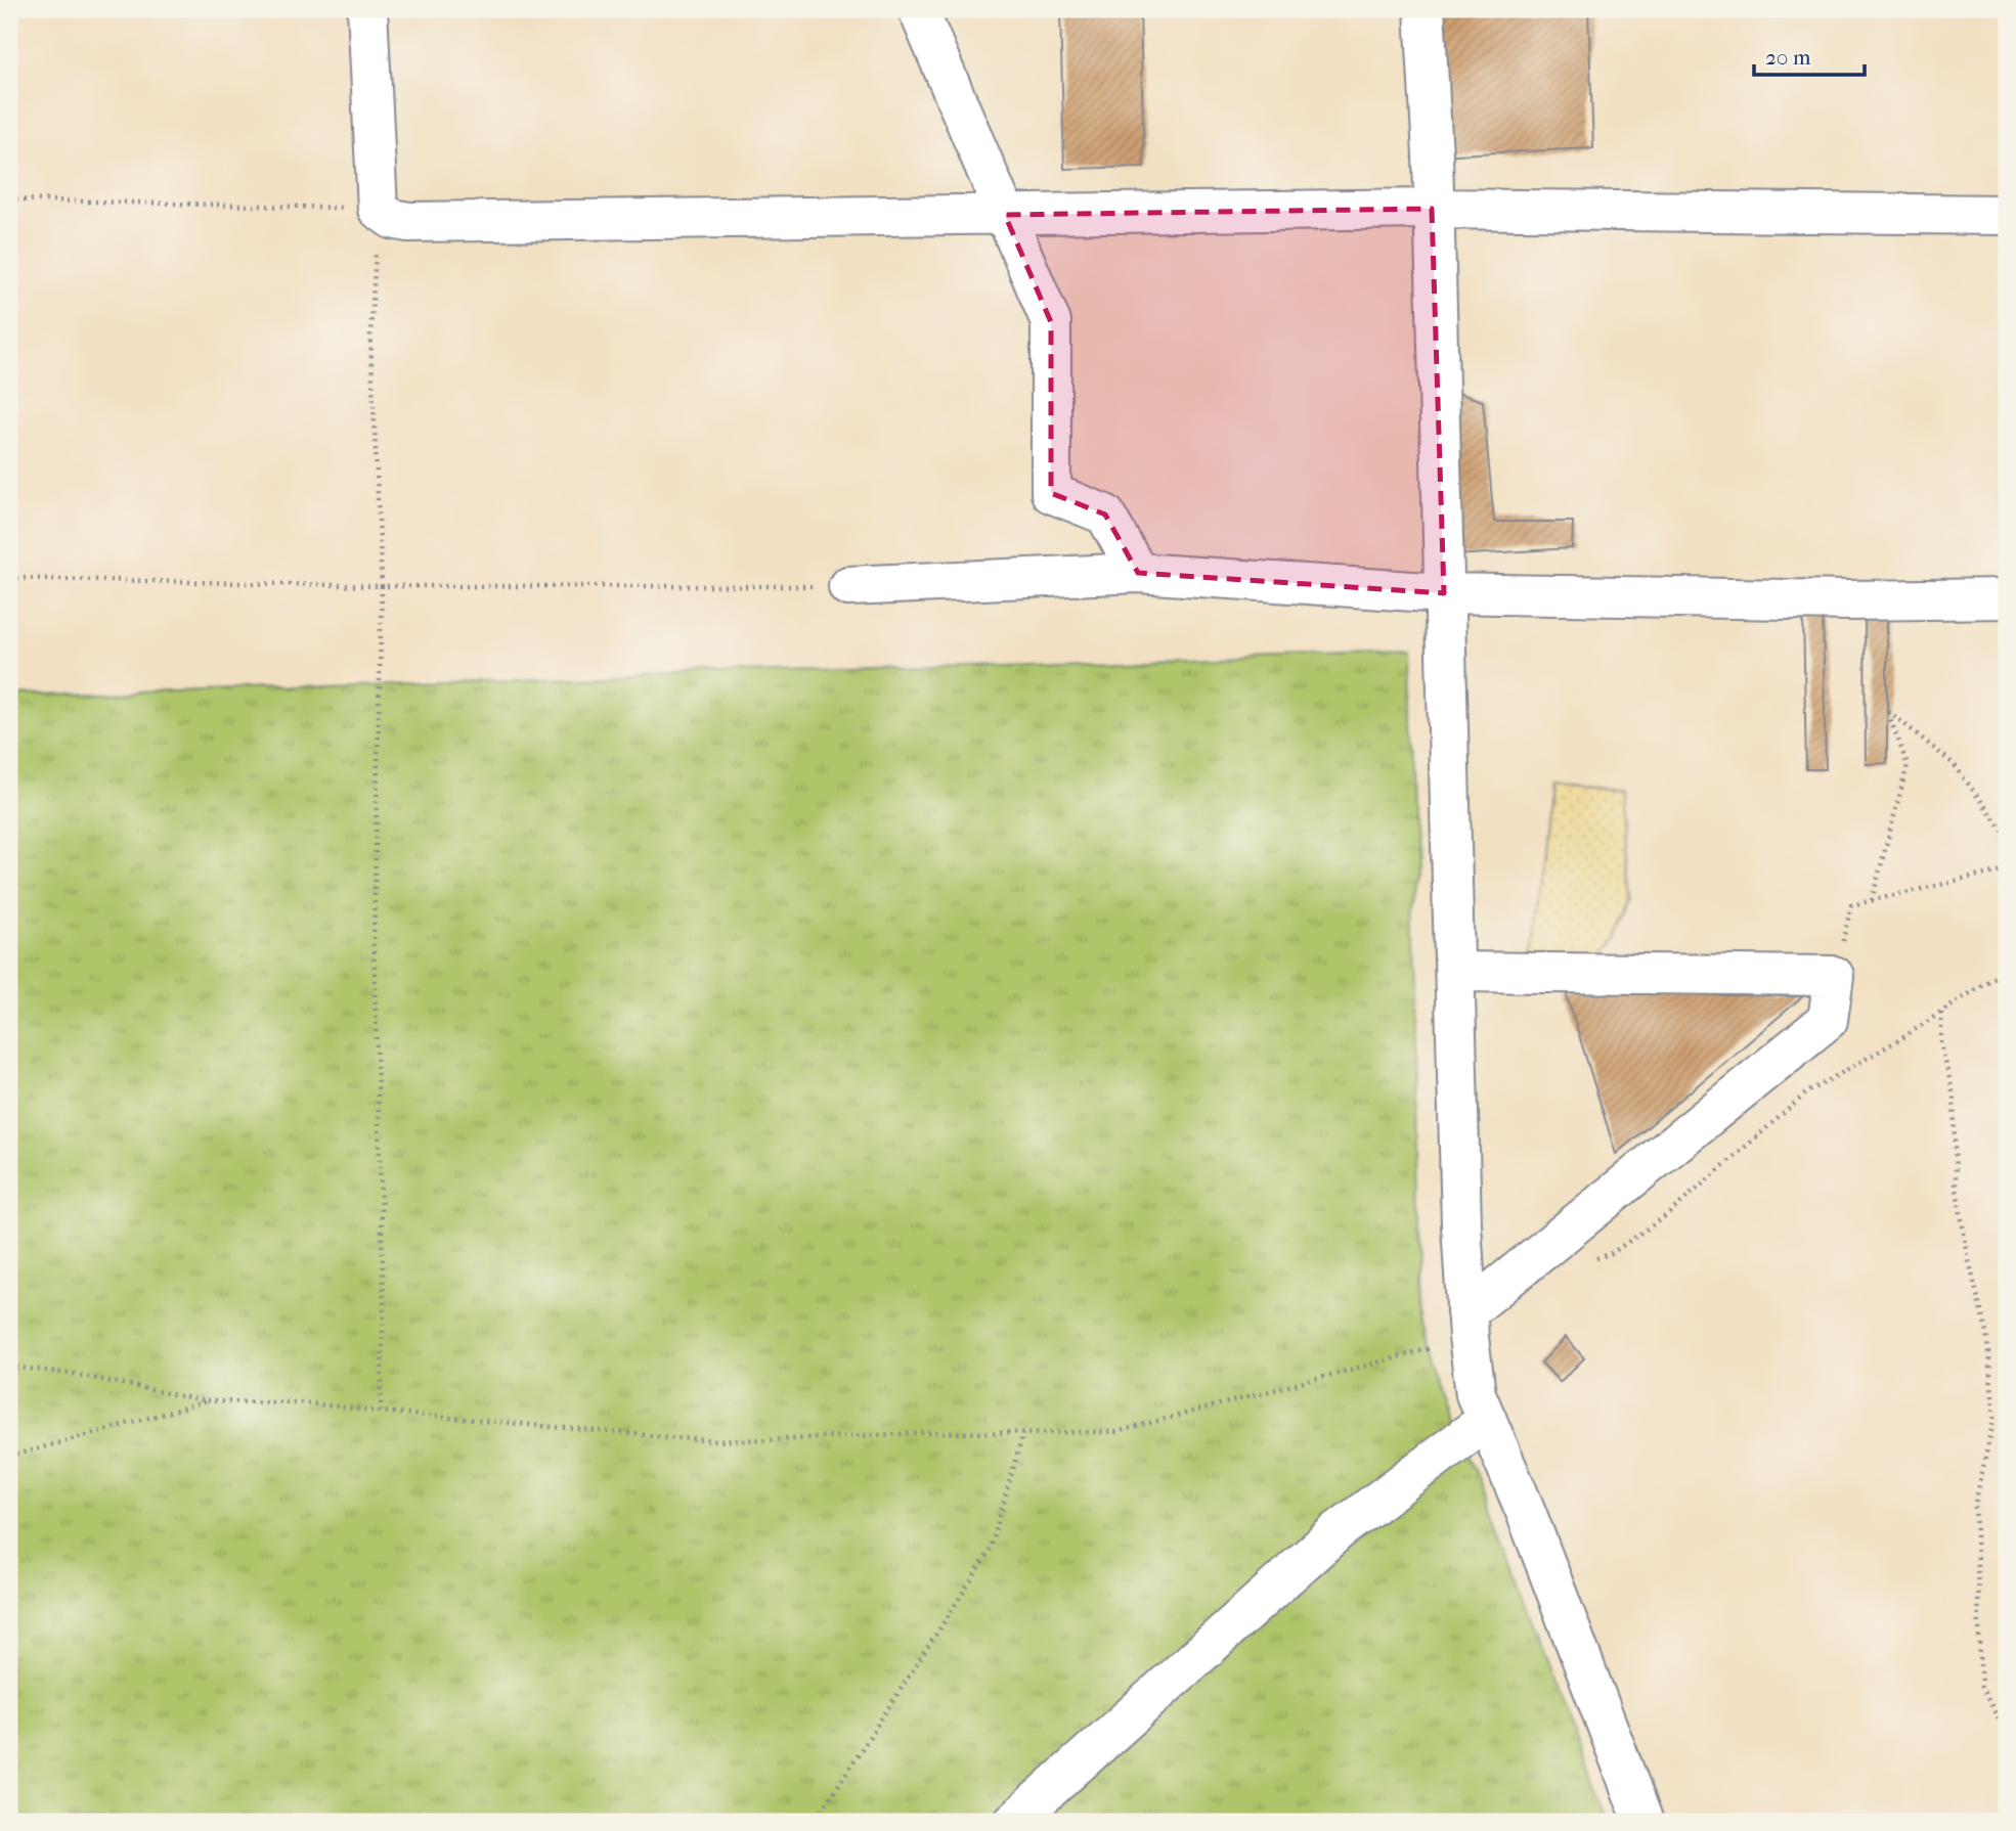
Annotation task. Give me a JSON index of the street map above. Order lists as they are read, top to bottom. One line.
{"scale_bar":"20 m"}
